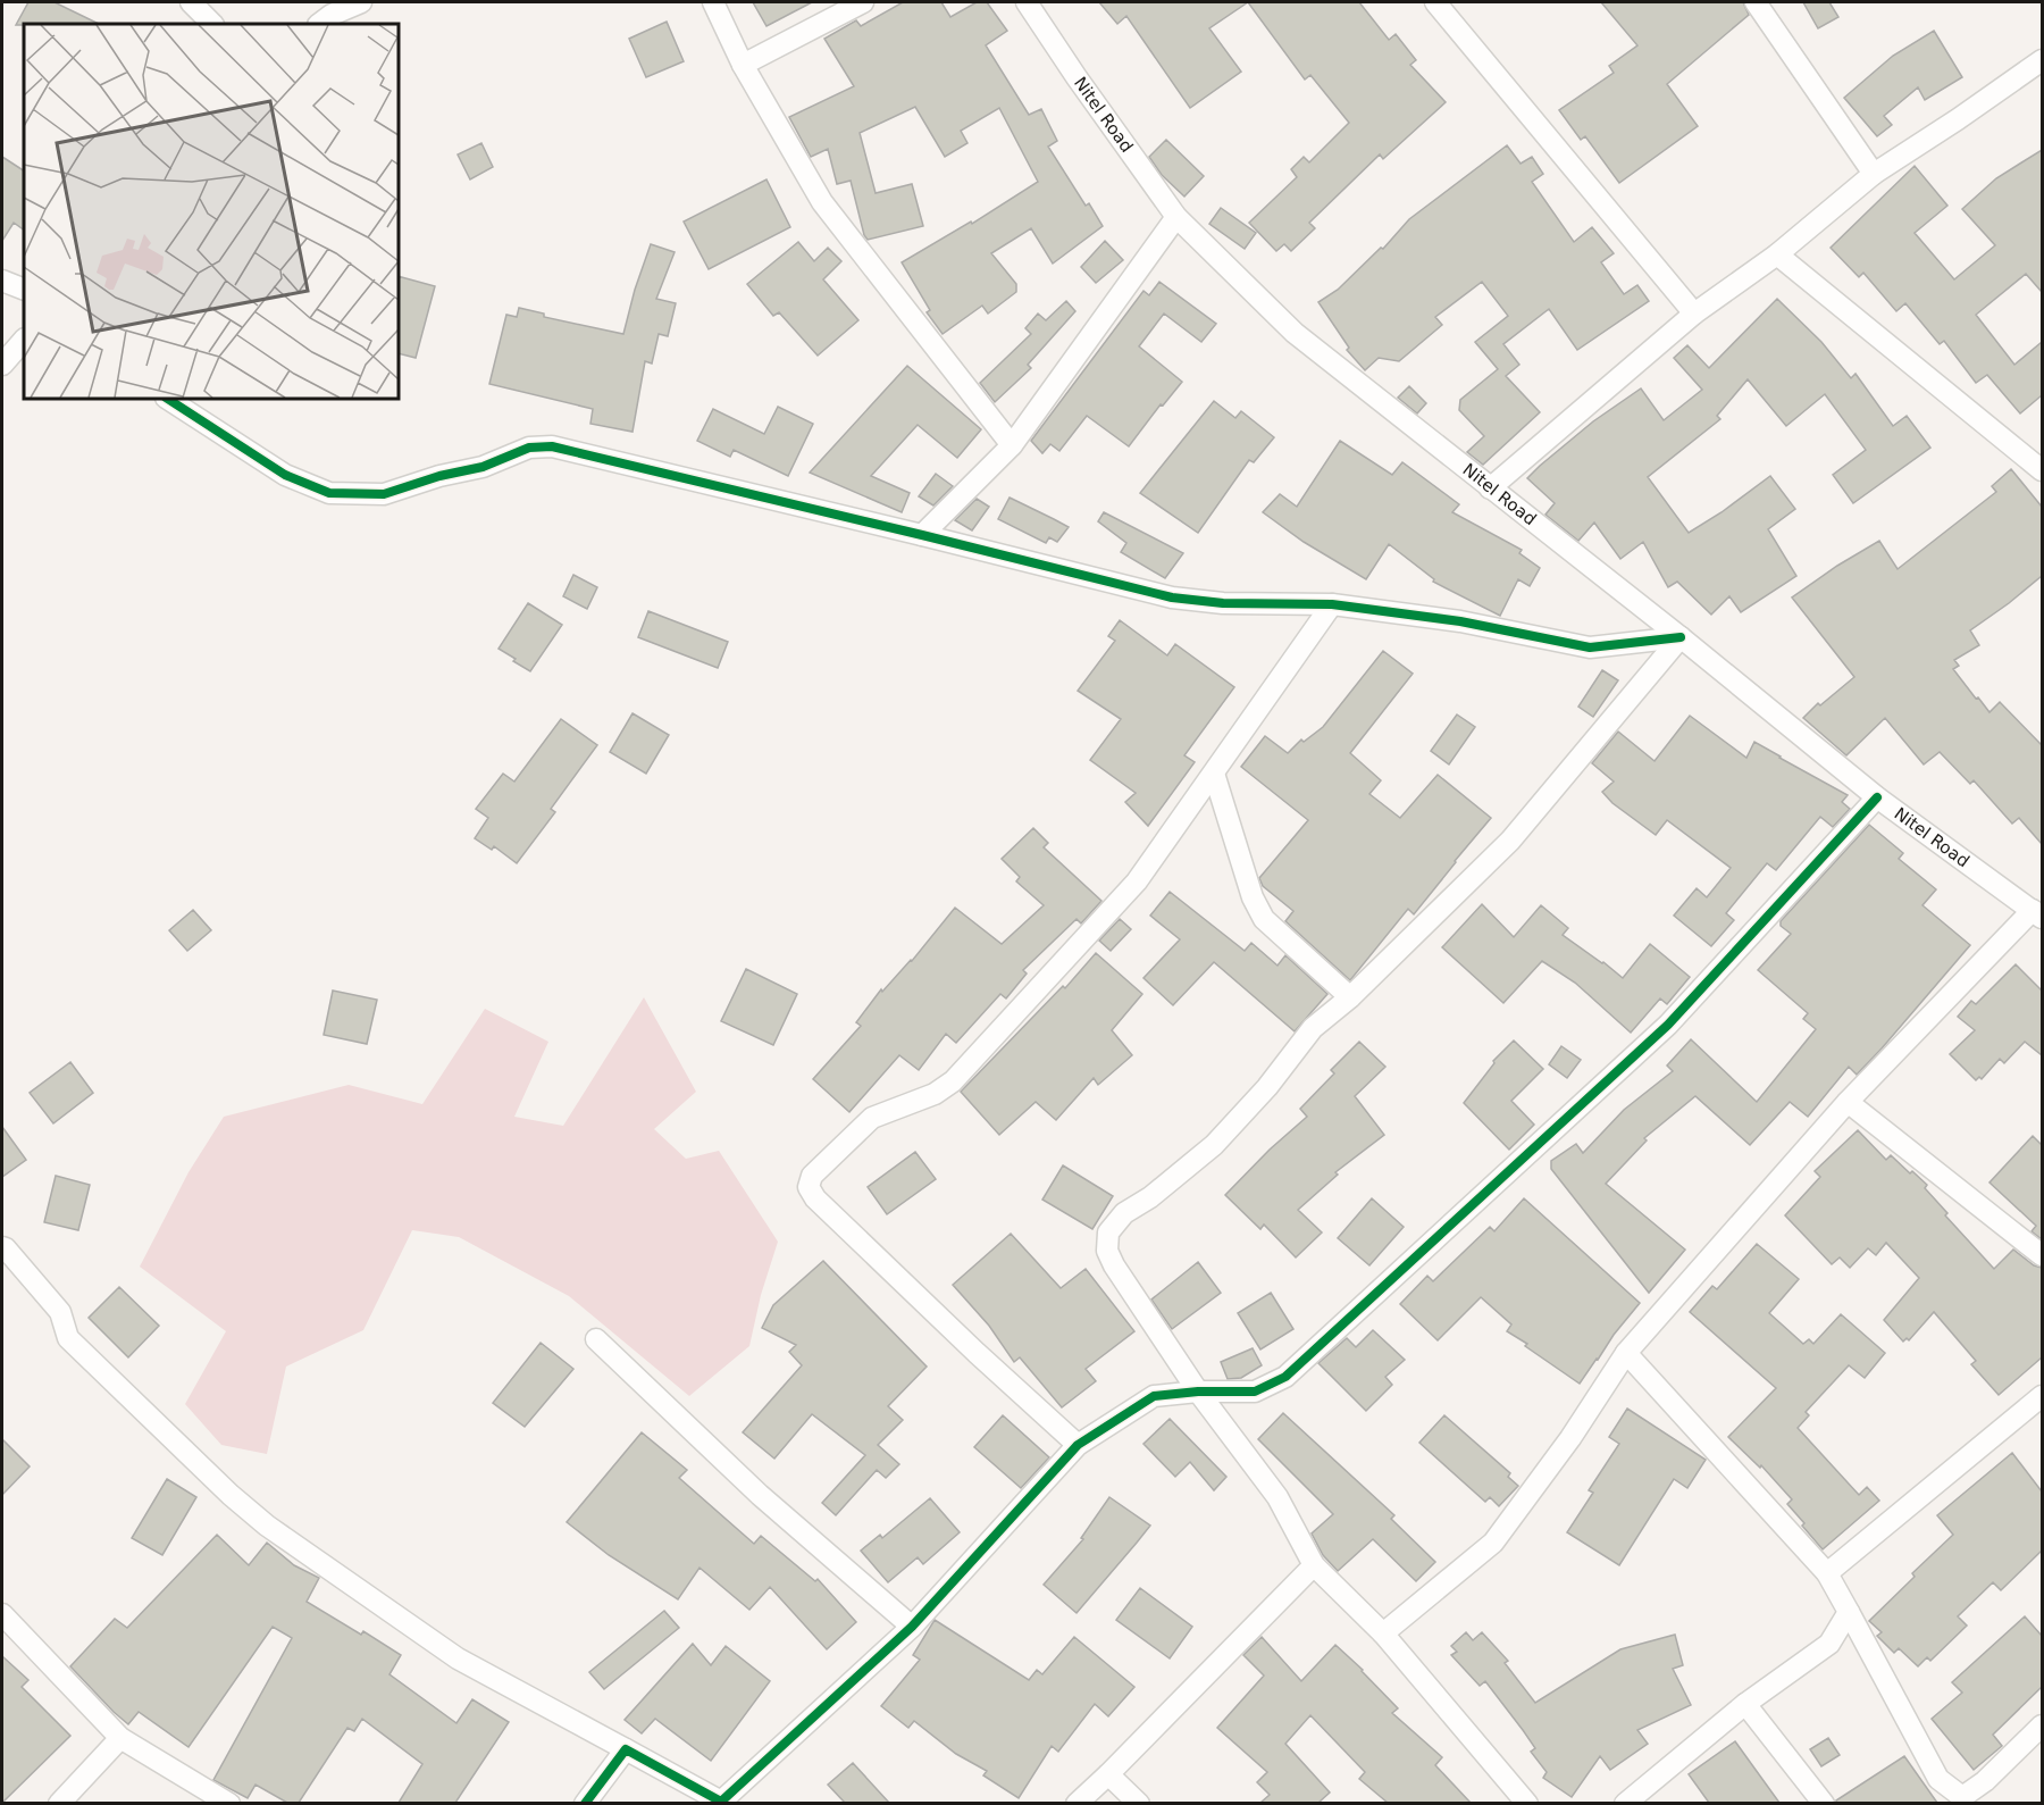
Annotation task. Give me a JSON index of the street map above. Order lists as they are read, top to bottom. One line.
{"streets":{"street":["Nitel Road"]}}
